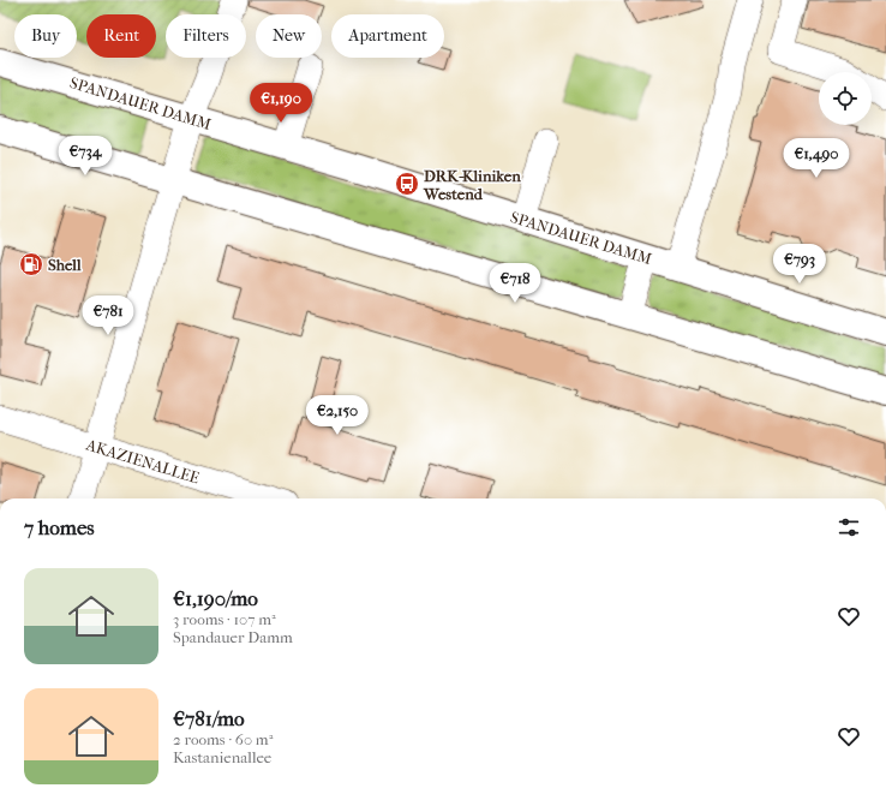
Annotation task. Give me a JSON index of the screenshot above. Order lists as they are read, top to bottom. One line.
{"streets":{"main road":["SPANDAUER DAMM"],"street":["AKAZIENALLEE"]},"places":{"bus stop":["DRK-Kliniken Westend"],"fuel station":["Shell"]},"page":{"chip":["Buy","Rent","Filters","New","Apartment"],"price":["€1,190","€734","€1,490","€793","€718","€781","€2,150"],"heading":"7 homes","list":[{"name":"€1,190/mo","note":"3 rooms · 107 m² · Spandauer Damm"},{"name":"€781/mo","note":"2 rooms · 60 m² · Kastanienallee"}]}}
